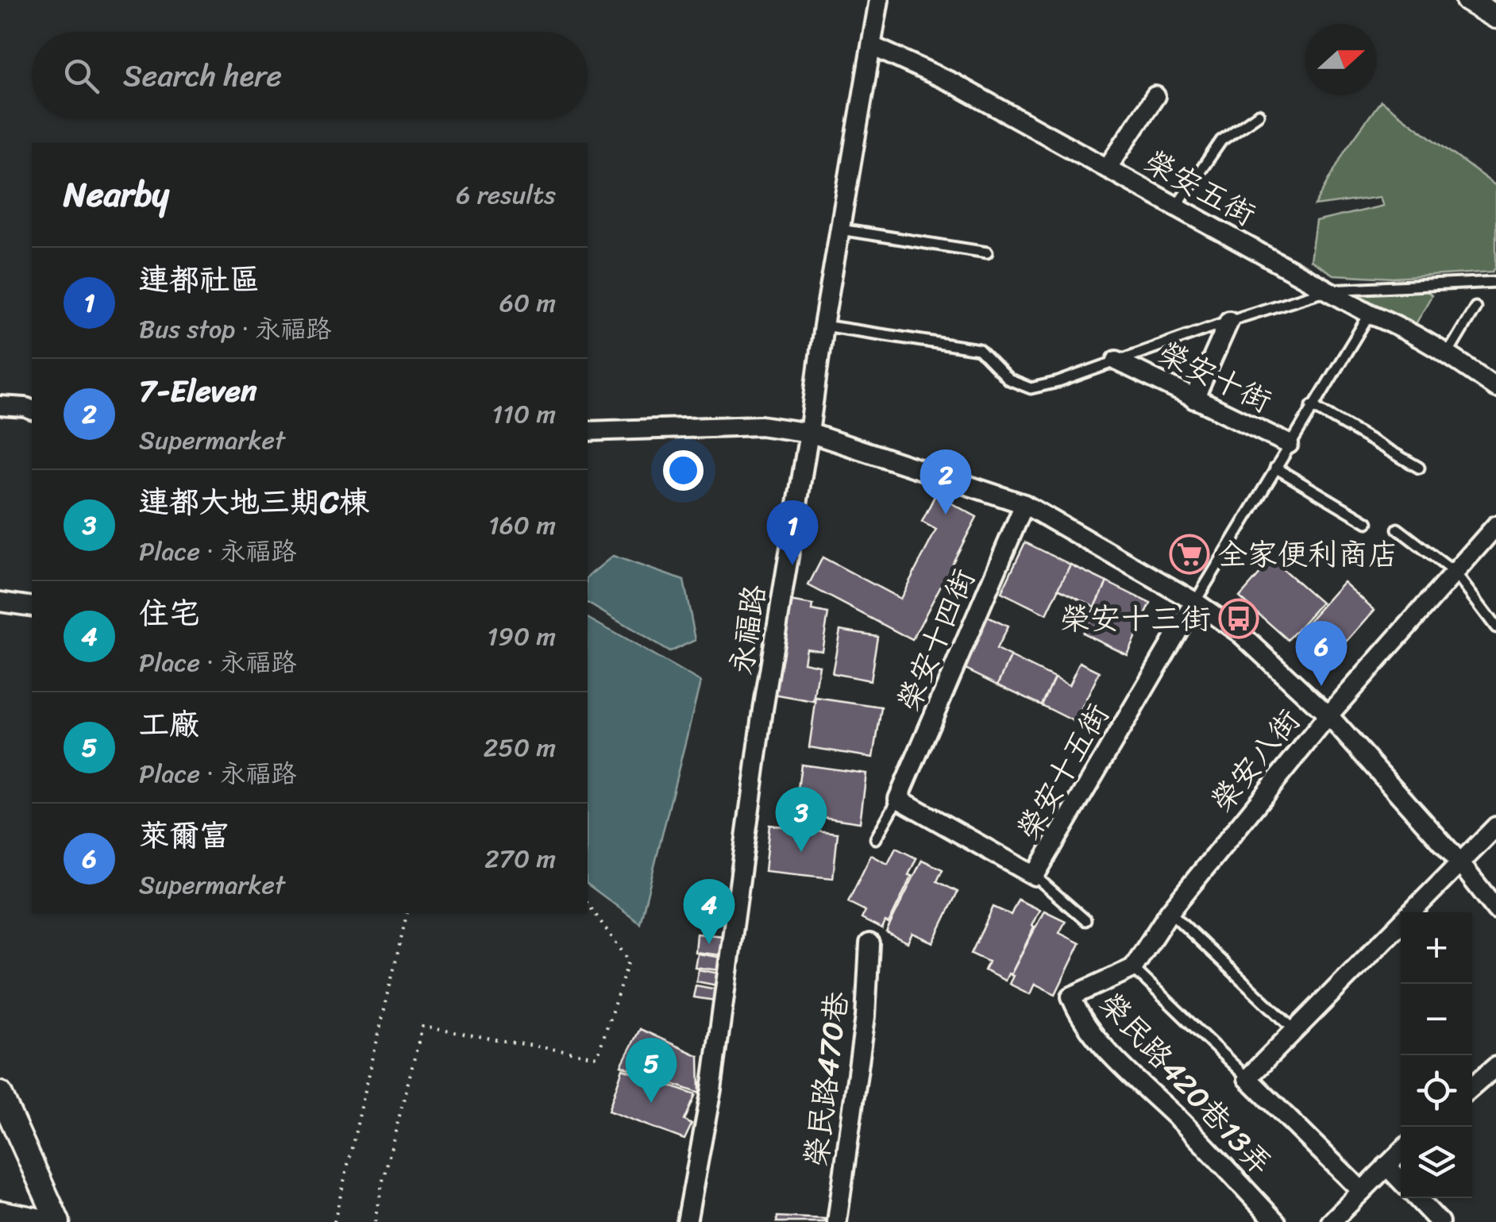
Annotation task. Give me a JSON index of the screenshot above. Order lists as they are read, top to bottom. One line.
{"streets":{"street":["榮安五街","榮安十街","永福路","榮安十四街","榮安八街","榮安十五街","榮民路470巷","榮民路420巷13弄"]},"crossings":[["榮安五街","永福路"],["榮安十四街","榮安十五街"],["榮安八街","榮民路420巷13弄"]],"places":{"supermarket":["全家便利商店"],"bus stop":["榮安十三街"]},"north":"right","page":{"search":"Search here","heading":["Nearby","6 results"],"list":[{"mark":"1","name":"連都社區","note":"Bus stop · 永福路","value":"60 m"},{"mark":"2","name":"7-Eleven","note":"Supermarket","value":"110 m"},{"mark":"3","name":"連都大地三期C棟","note":"Place · 永福路","value":"160 m"},{"mark":"4","name":"住宅","note":"Place · 永福路","value":"190 m"},{"mark":"5","name":"工廠","note":"Place · 永福路","value":"250 m"},{"mark":"6","name":"萊爾富","note":"Supermarket","value":"270 m"}],"pins":["2","1","6","3","4","5"],"map_buttons":["+","−"]}}
